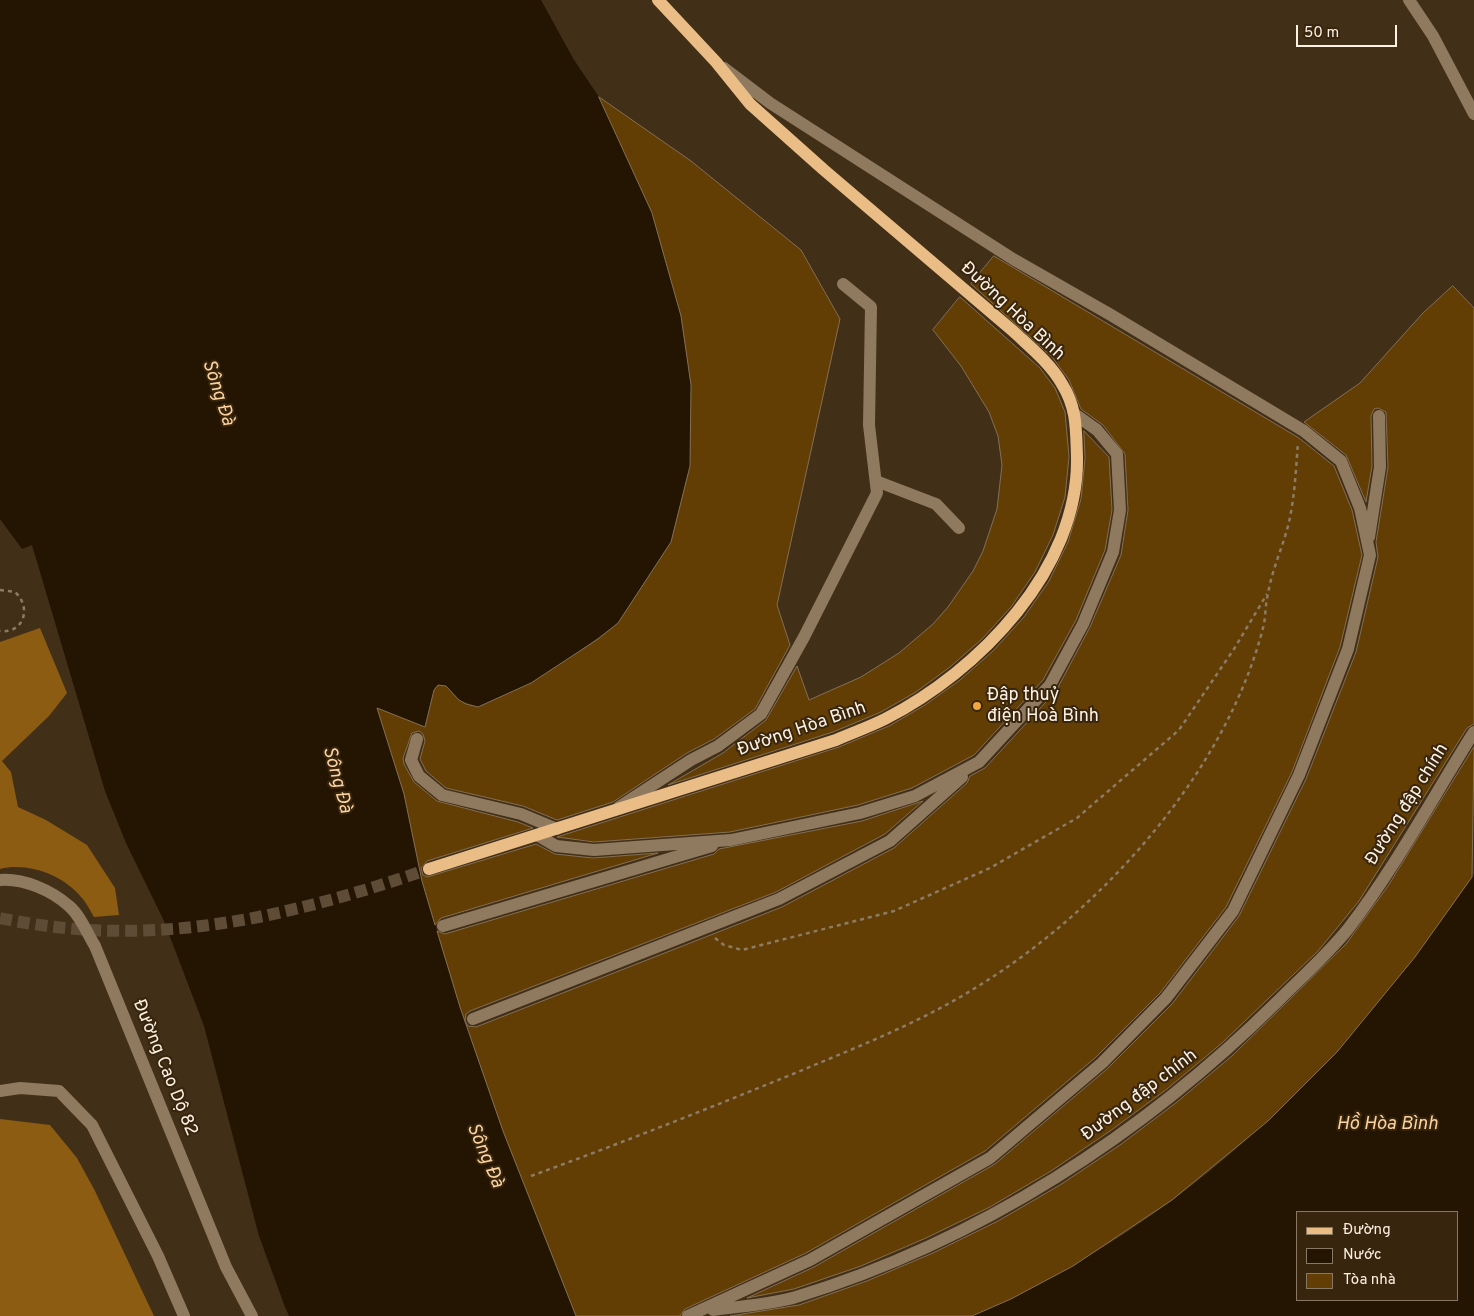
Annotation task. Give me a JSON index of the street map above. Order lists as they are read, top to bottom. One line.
{"streets":{"main road":["Đường Hòa Bình"],"street":["Đường đập chính","Đường Cao Dộ 82"]},"water":["Sông Đà","Hồ Hòa Bình"],"places":["Đập thuỷ điện Hoà Bình"],"legend":["Đường","Nước","Tòa nhà"],"scale_bar":"50 m"}
